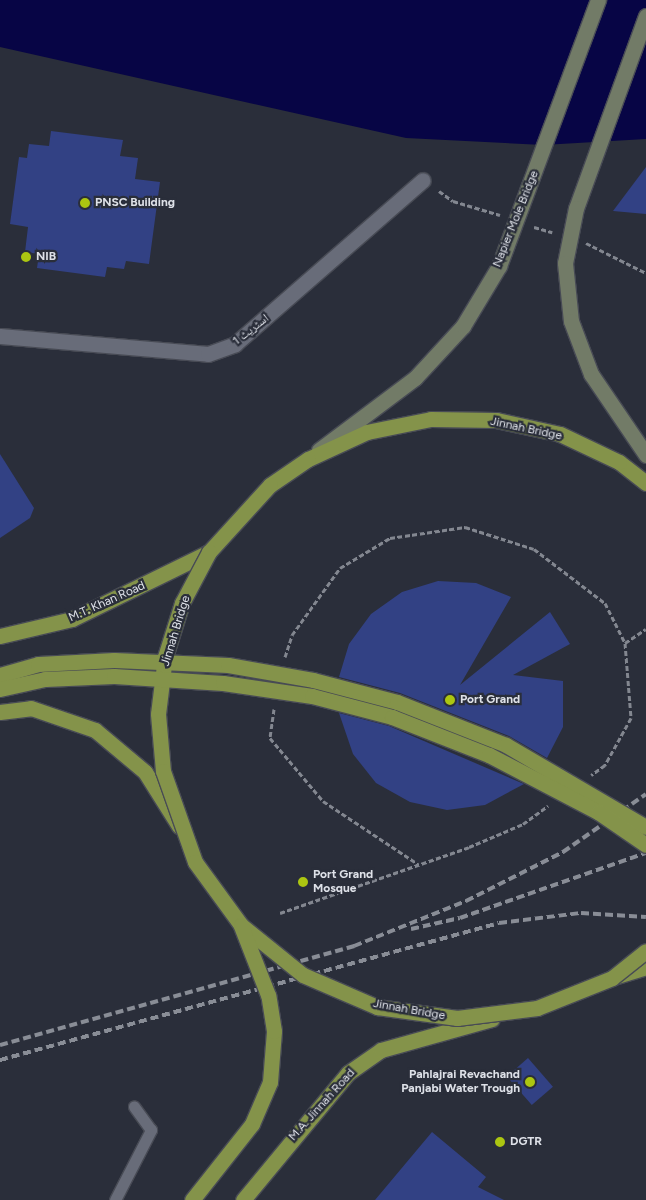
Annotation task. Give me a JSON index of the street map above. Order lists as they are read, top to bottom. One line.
{"streets":{"highway":["Jinnah Bridge","M.T. Khan Road","M.A. Jinnah Road"],"main road":["Napier Mole Bridge"],"street":["اسٹریٹ 1"]},"crossings":[["Napier Mole Bridge","Jinnah Bridge"],["Jinnah Bridge","M.T. Khan Road"],["Jinnah Bridge","M.A. Jinnah Road"]],"places":["PNSC Building","NIB","Port Grand","Port Grand Mosque","Pahlajrai Revachand Panjabi Water Trough","DGTR"]}
